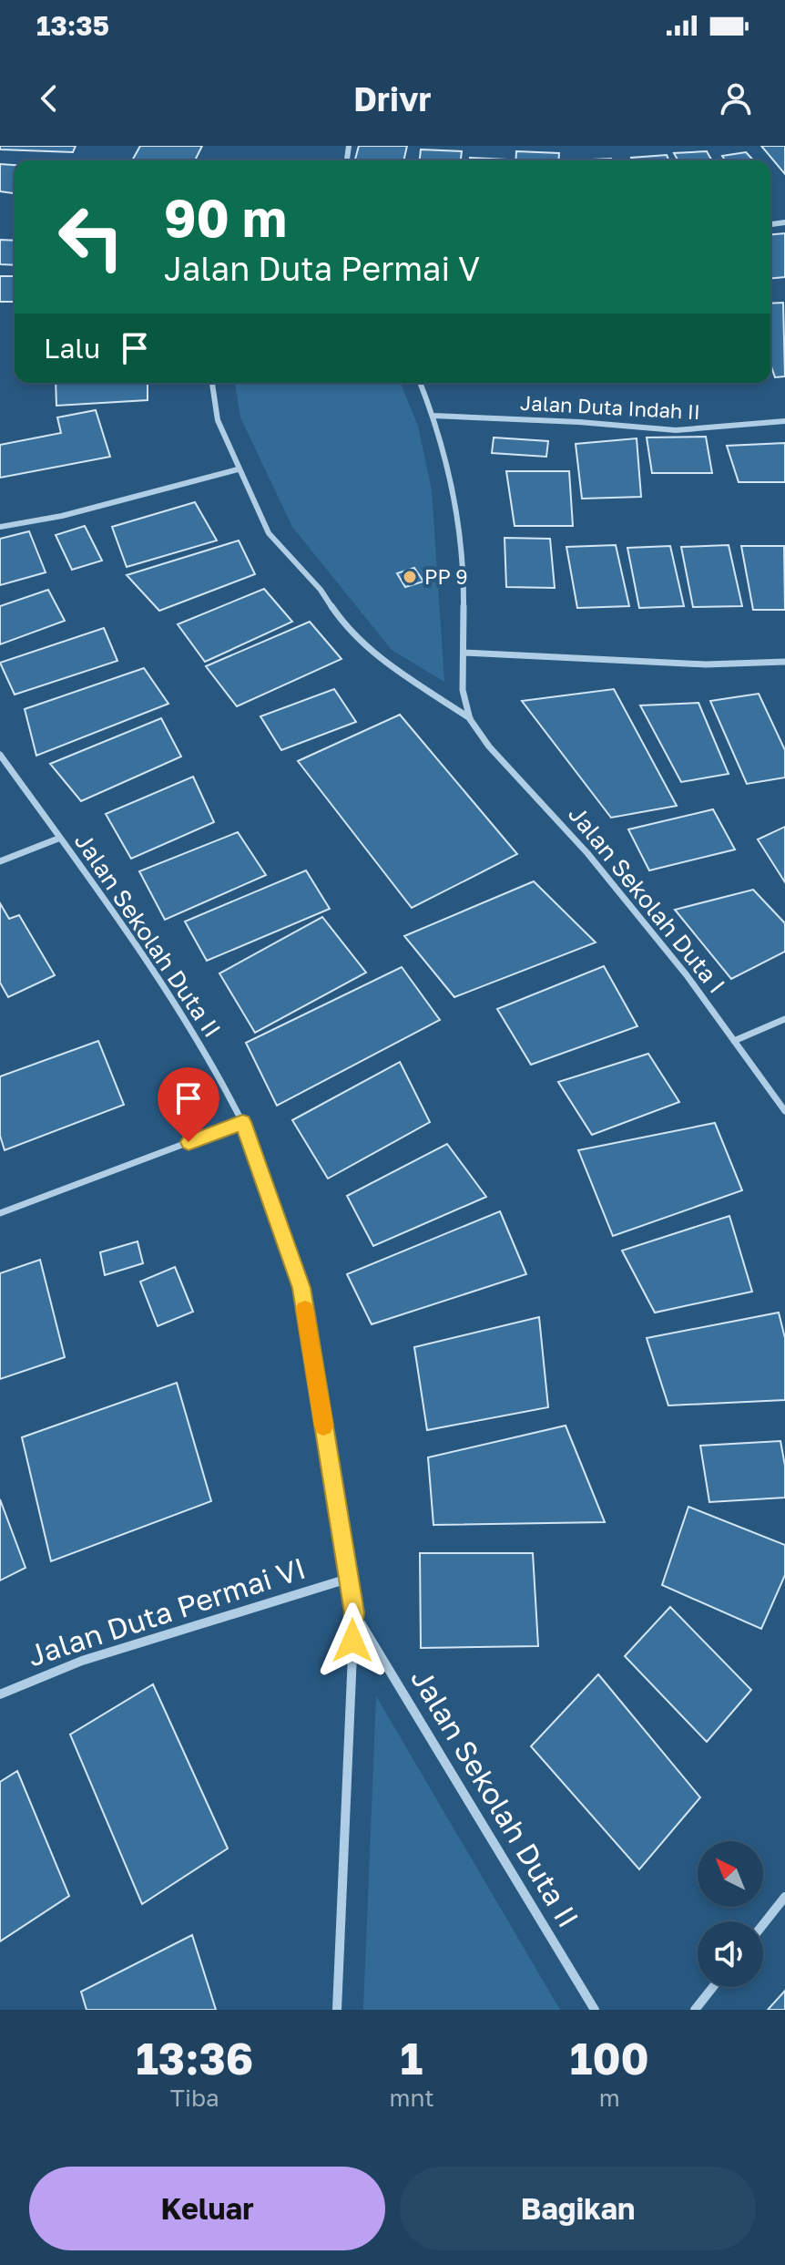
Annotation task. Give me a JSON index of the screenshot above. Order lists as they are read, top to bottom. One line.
{"streets":{"street":["Jalan Duta Indah II","Jalan Sekolah Duta I","Jalan Sekolah Duta II","Jalan Duta Permai VI"]},"crossings":[["Jalan Duta Indah II","Jalan Sekolah Duta I"],["Jalan Sekolah Duta II","Jalan Duta Permai VI"]],"places":["PP 9"],"north":"top left","page":{"status":"13:35","header":"Drivr","turn":["90 m","Jalan Duta Permai V"],"then":"Lalu","eta":["13:36","Tiba","1","mnt","100","m"],"buttons":["Keluar","Bagikan"]}}
